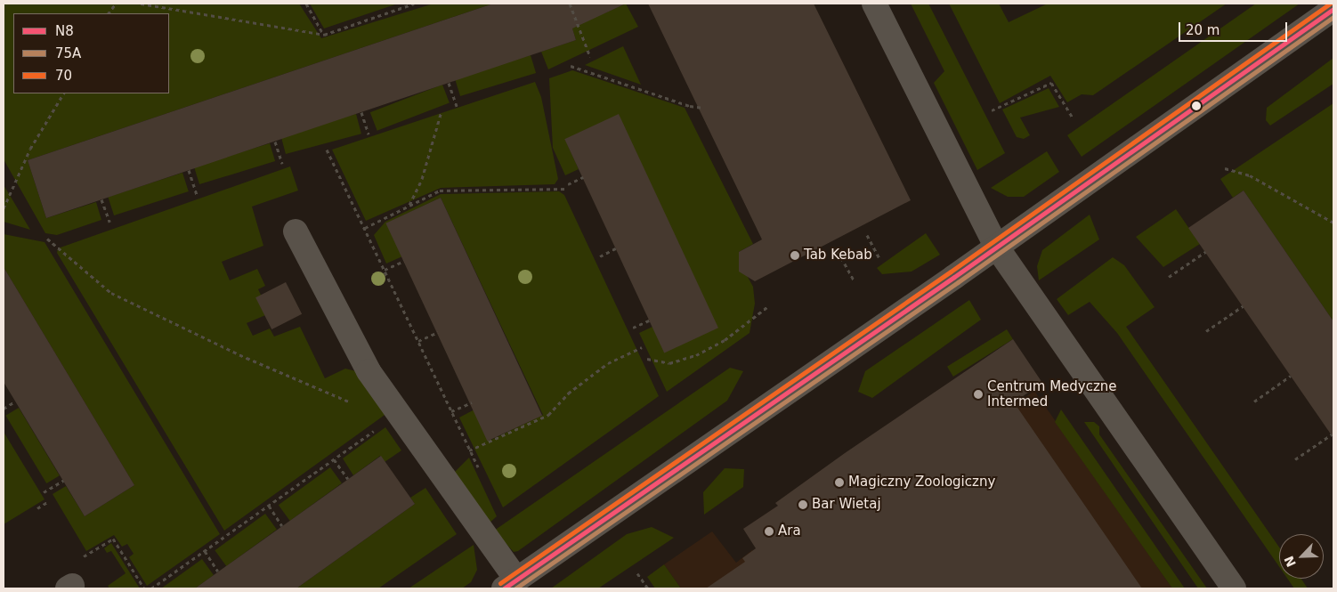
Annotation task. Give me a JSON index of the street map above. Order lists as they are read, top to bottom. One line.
{"places":["Tab Kebab","Centrum Medyczne Intermed","Magiczny Zoologiczny","Bar Wietaj","Ara"],"lines":["transit line 70","transit line N8","transit line 75A"],"legend":["N8","75A","70"],"scale_bar":"20 m","north":"bottom left"}
